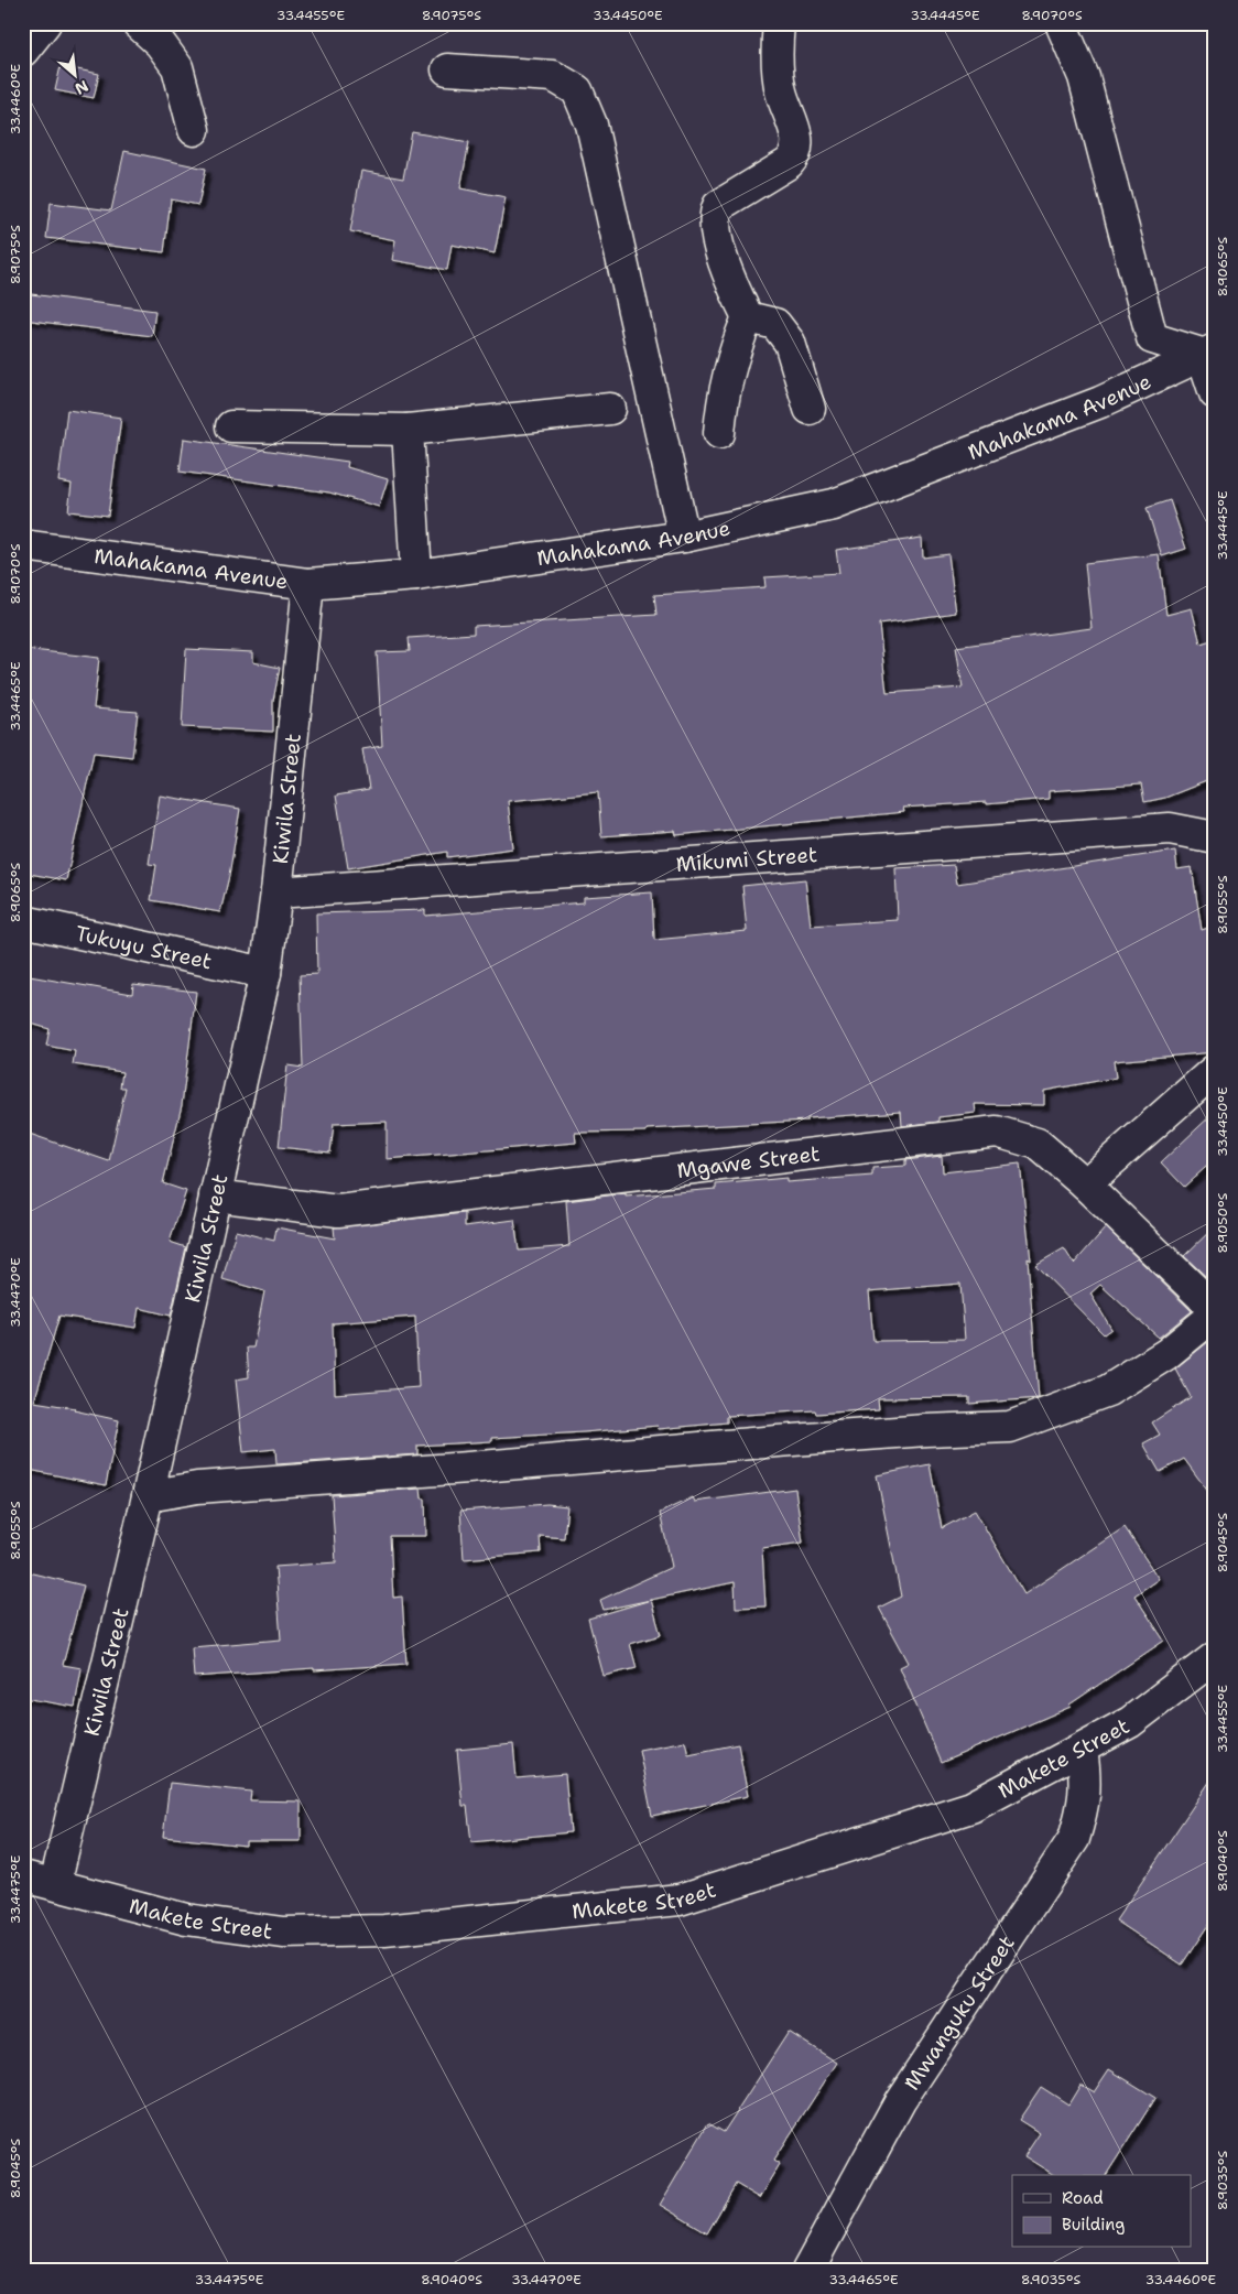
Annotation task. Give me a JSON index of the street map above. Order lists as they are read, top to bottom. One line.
{"streets":{"street":["Mahakama Avenue","Kiwila Street","Mikumi Street","Tukuyu Street","Mgawe Street","Makete Street","Mwanguku Street"]},"crossings":[["Mahakama Avenue","Kiwila Street"],["Kiwila Street","Mikumi Street"],["Kiwila Street","Tukuyu Street"],["Kiwila Street","Mgawe Street"],["Kiwila Street","Makete Street"],["Makete Street","Mwanguku Street"]],"legend":["Road","Building"],"north":"bottom right","coordinates":["33.4455°E","8.9075°S","33.4450°E","33.4445°E","8.9070°S","33.4460°E","8.9065°S","33.4465°E","8.9055°S","8.9050°S","33.4470°E","8.9045°S","8.9040°S","33.4475°E","8.9035°S"]}
